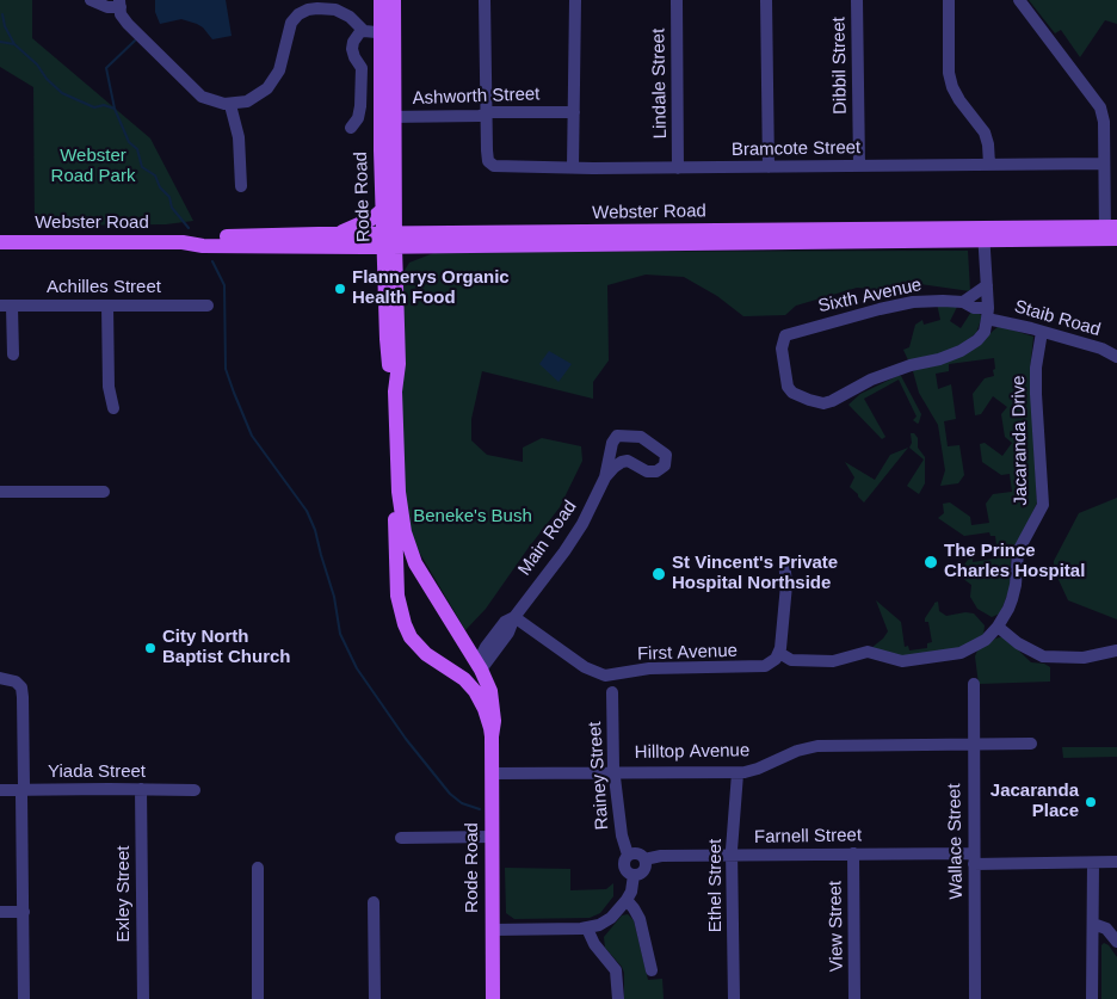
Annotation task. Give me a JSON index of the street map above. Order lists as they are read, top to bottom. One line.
{"streets":{"main road":["Rode Road","Webster Road"],"street":["Dibbil Street","Lindale Street","Ashworth Street","Bramcote Street","Achilles Street","Sixth Avenue","Staib Road","Jacaranda Drive","Main Road","First Avenue","Hilltop Avenue","Yiada Street","Rainey Street","Farnell Street","Wallace Street","Ethel Street","Exley Street","View Street"]},"crossings":[["Dibbil Street","Bramcote Street"],["Lindale Street","Bramcote Street"],["Ashworth Street","Bramcote Street"],["Ashworth Street","Rode Road"],["Rode Road","Webster Road"],["Rode Road","Main Road"],["Rode Road","Hilltop Avenue"],["Sixth Avenue","Staib Road"],["Staib Road","Jacaranda Drive"],["Jacaranda Drive","First Avenue"],["Main Road","First Avenue"],["Hilltop Avenue","Rainey Street"],["Hilltop Avenue","Wallace Street"],["Hilltop Avenue","Ethel Street"],["Yiada Street","Exley Street"],["Rainey Street","Farnell Street"],["Farnell Street","Wallace Street"],["Farnell Street","Ethel Street"],["Farnell Street","View Street"]],"parks":["Webster Road Park","Beneke's Bush"],"places":["Flannerys Organic Health Food","The Prince Charles Hospital","St Vincent's Private Hospital Northside","City North Baptist Church","Jacaranda Place"]}
